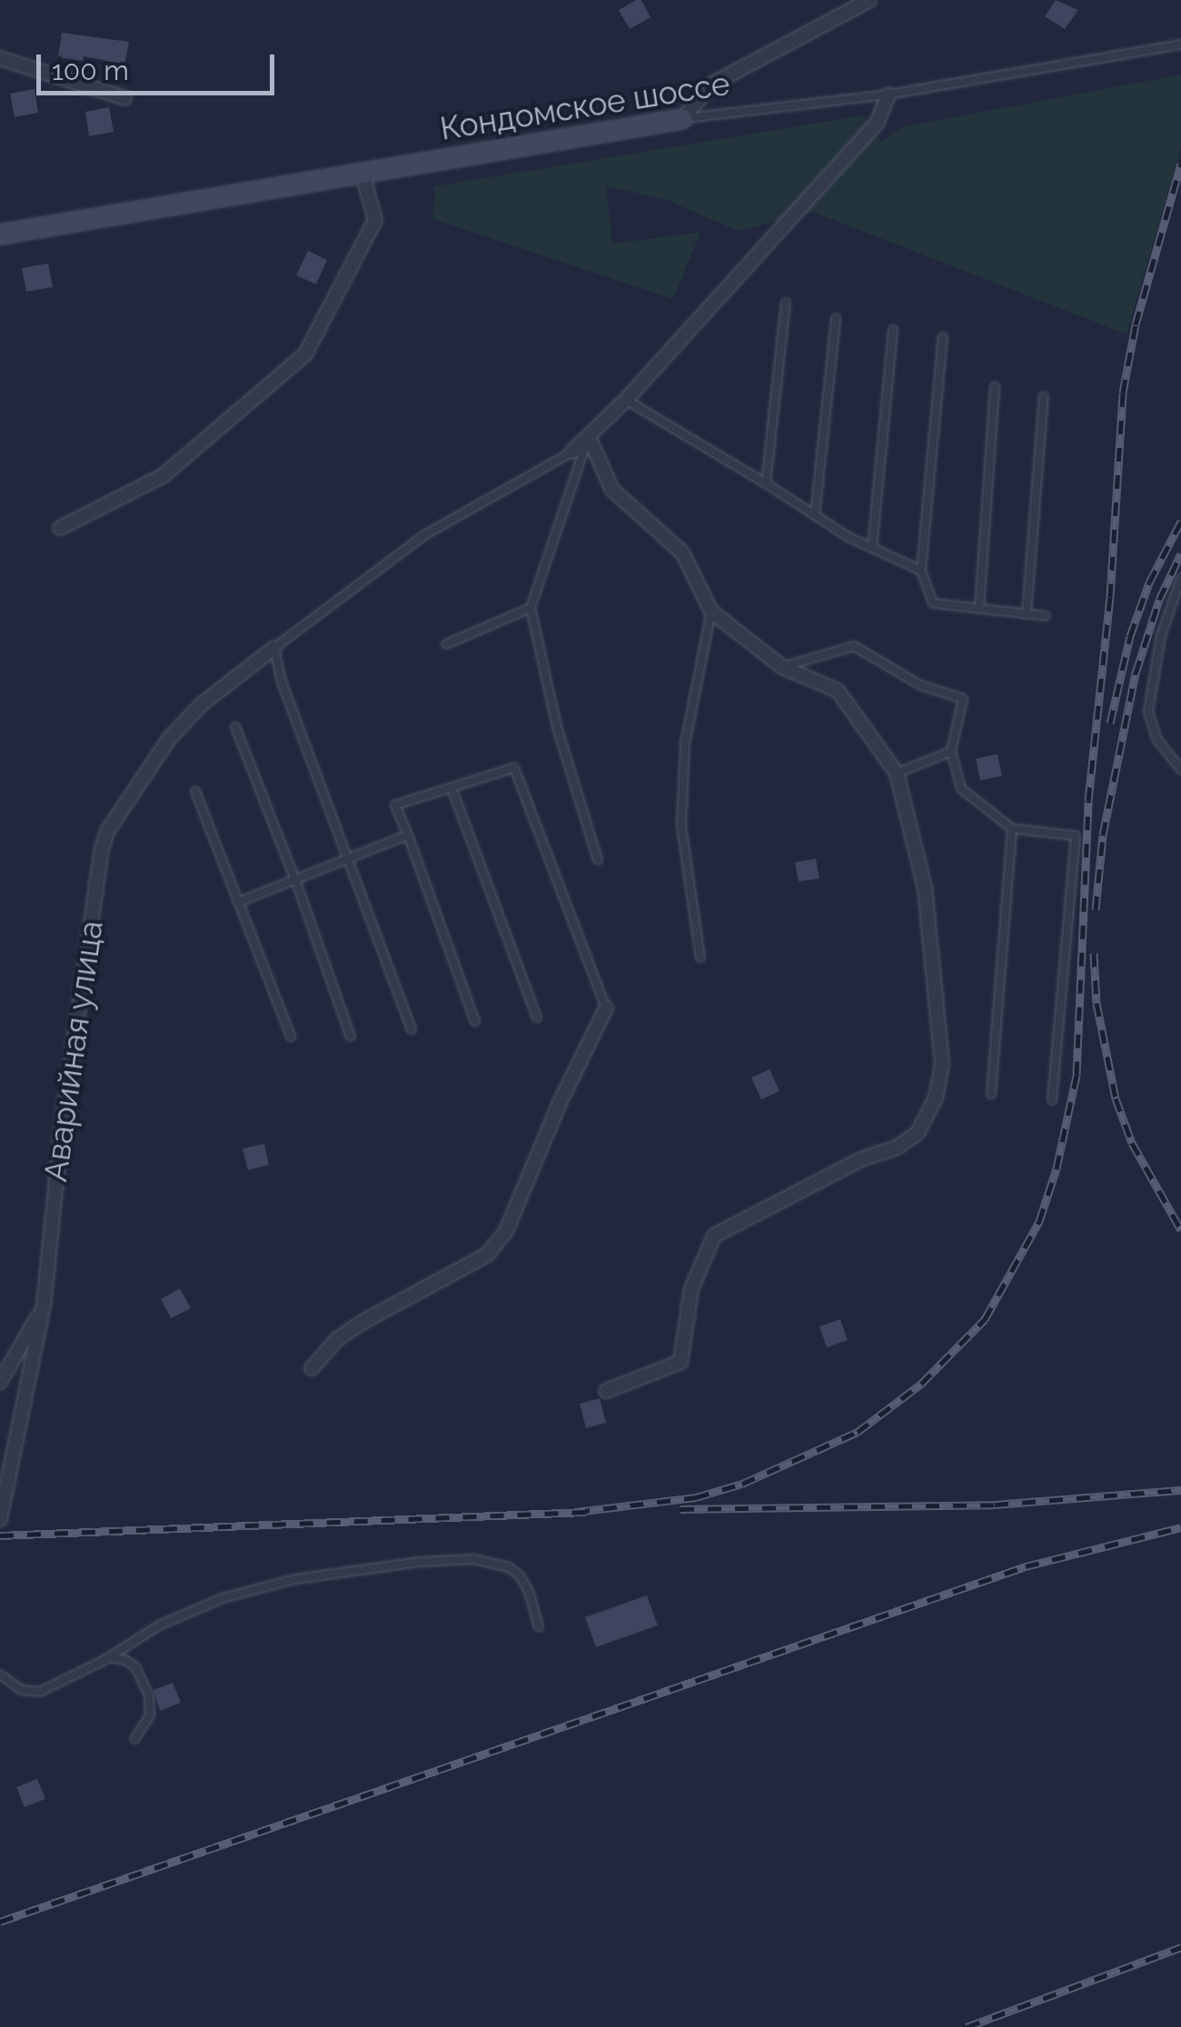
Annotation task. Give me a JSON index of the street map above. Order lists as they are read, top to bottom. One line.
{"streets":{"street":["Кондомское шоссе","Аварийная улица"]},"scale_bar":"100 m"}
